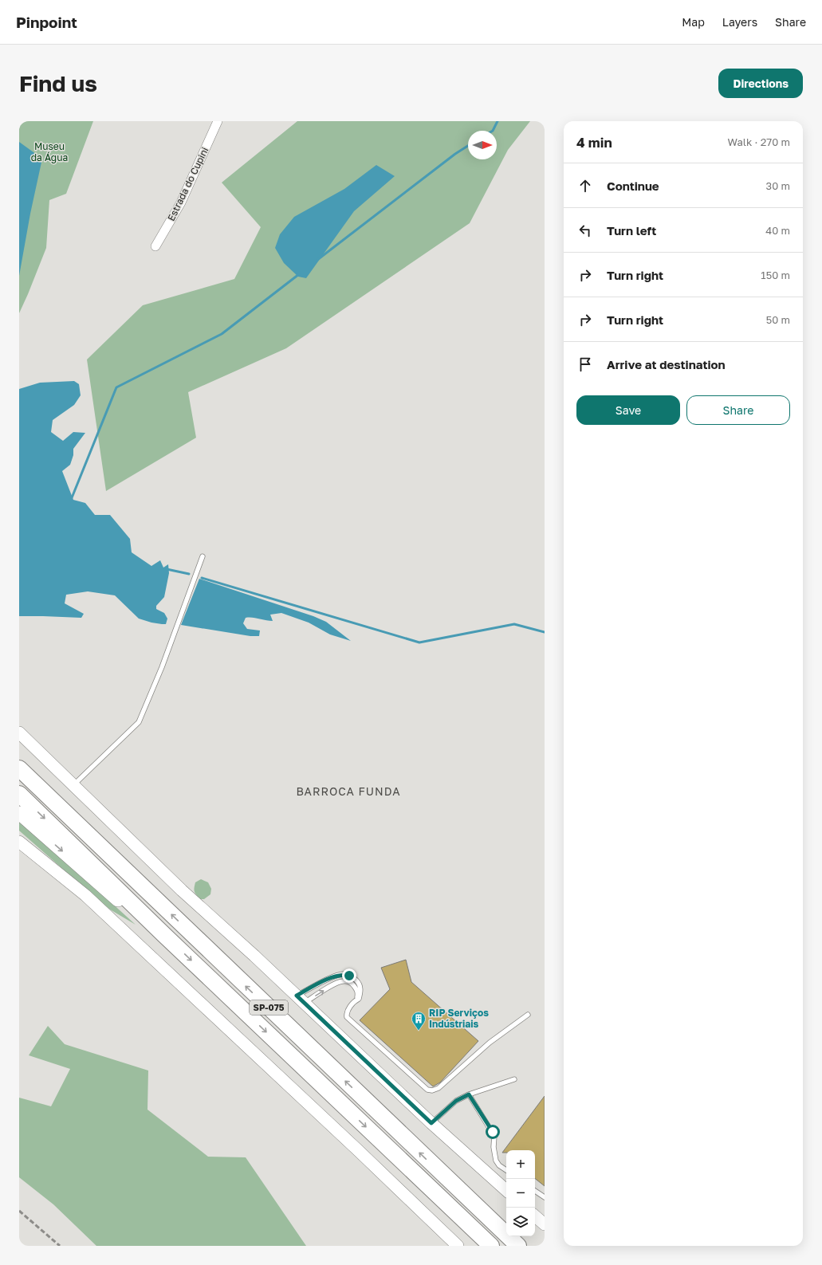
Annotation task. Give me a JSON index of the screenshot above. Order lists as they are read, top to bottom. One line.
{"streets":{"highway":["SP-075"],"street":["Estrada do Cupini"]},"districts":["BARROCA FUNDA"],"parks":["Museu da Água"],"places":{"building":["RIP Serviços Indústriais"]},"north":"right","page":{"header":"Pinpoint","nav":["Map","Layers","Share"],"buttons":["Directions",["Save","Share"]],"title":"Find us","heading":["4 min","Walk · 270 m"],"list":[["Continue","30 m"],["Turn left","40 m"],["Turn right","150 m"],["Turn right","50 m"],"Arrive at destination"],"map_buttons":["+","−"]}}
